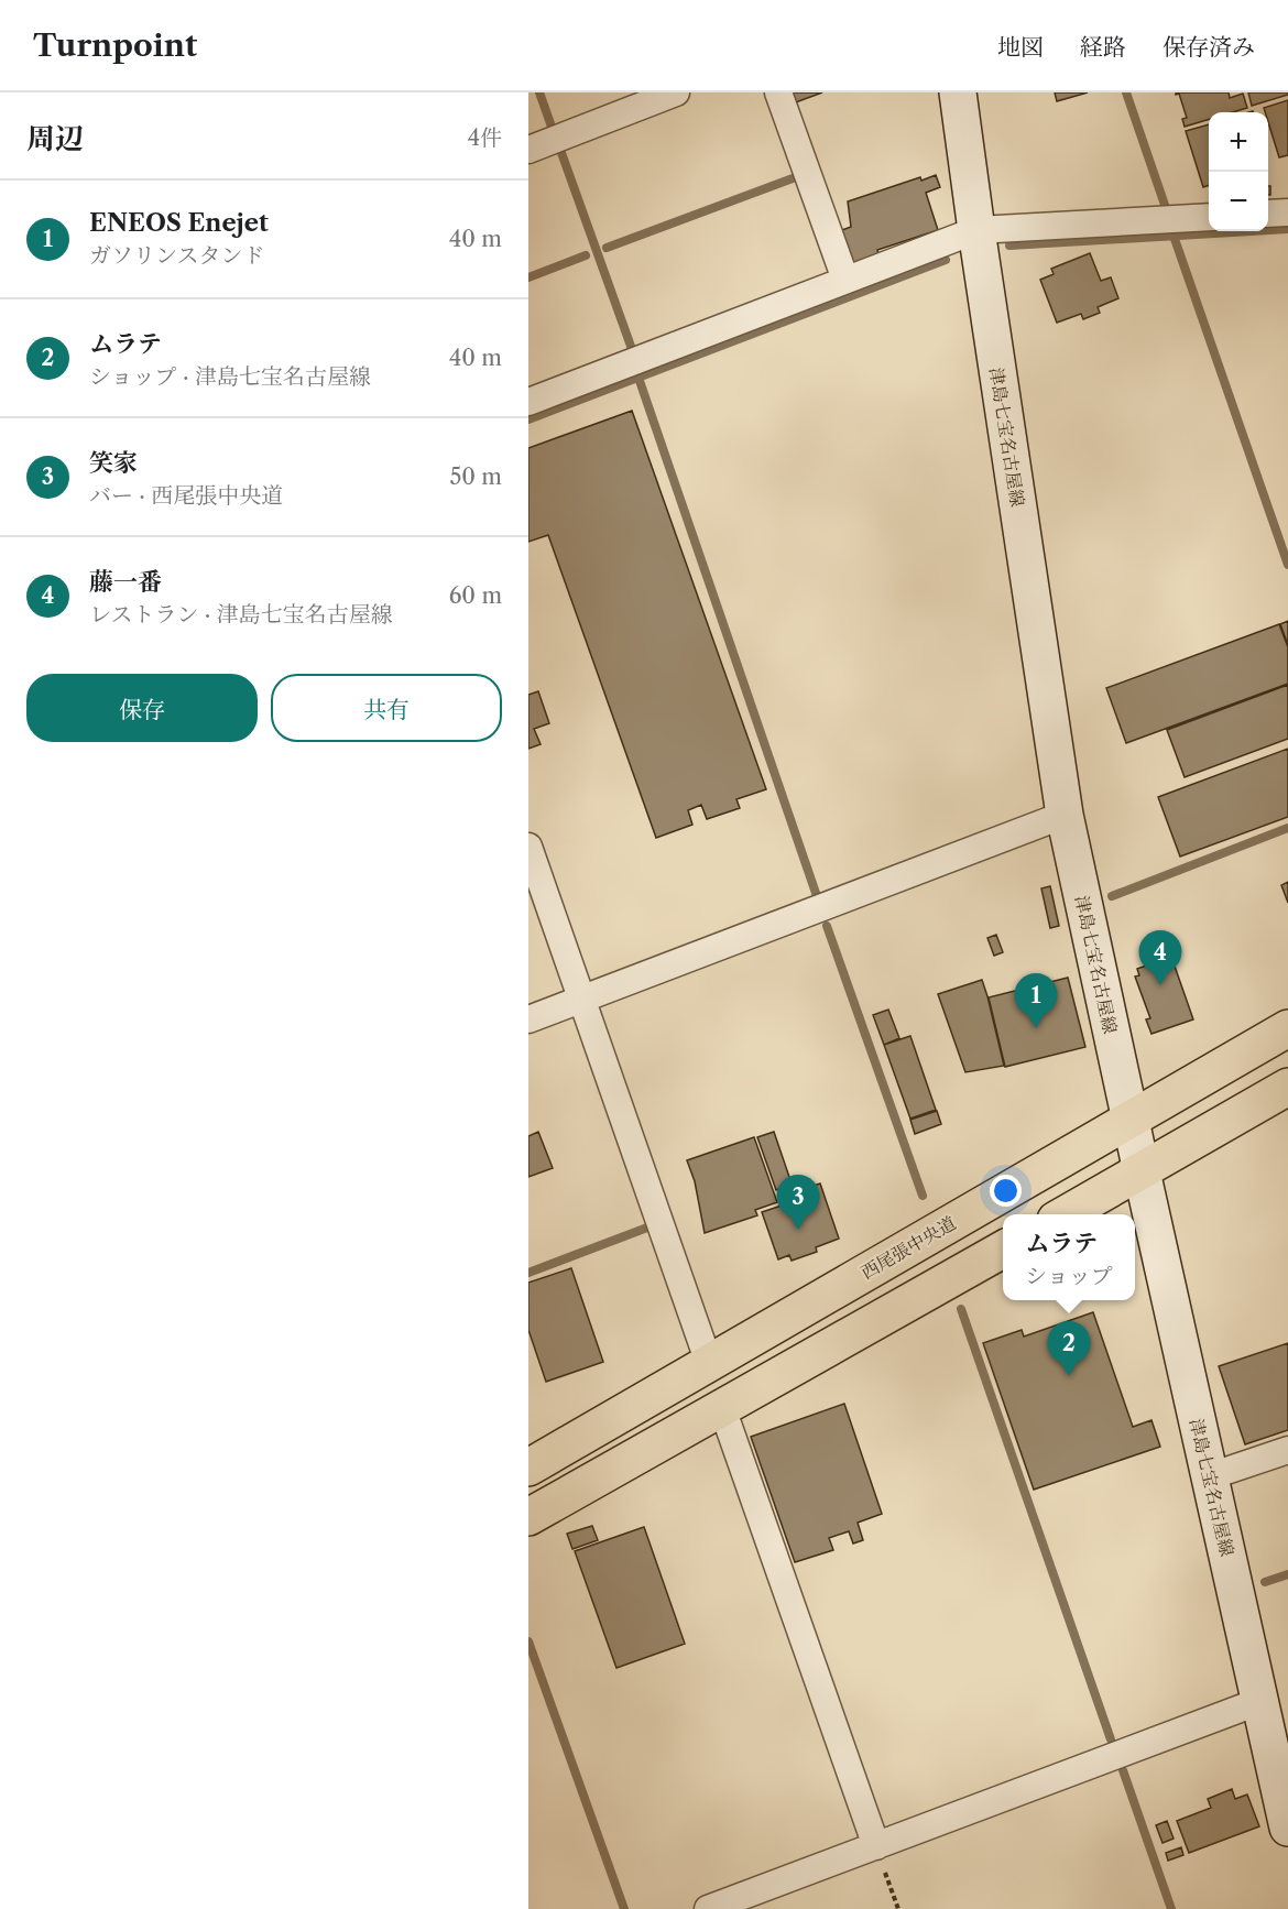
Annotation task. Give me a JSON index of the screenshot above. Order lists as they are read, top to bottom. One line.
{"streets":{"main road":["津島七宝名古屋線","西尾張中央道"]},"crossings":[["津島七宝名古屋線","西尾張中央道"]],"page":{"header":"Turnpoint","nav":["地図","経路","保存済み"],"heading":["周辺","4件"],"map_buttons":["+","−"],"list":[{"mark":"1","name":"ENEOS Enejet","note":"ガソリンスタンド","value":"40 m"},{"mark":"2","name":"ムラテ","note":"ショップ · 津島七宝名古屋線","value":"40 m"},{"mark":"3","name":"笑家","note":"バー · 西尾張中央道","value":"50 m"},{"mark":"4","name":"藤一番","note":"レストラン · 津島七宝名古屋線","value":"60 m"}],"buttons":["保存","共有"],"pins":["4","1","3","2"],"popup":["ムラテ","ショップ"]}}
